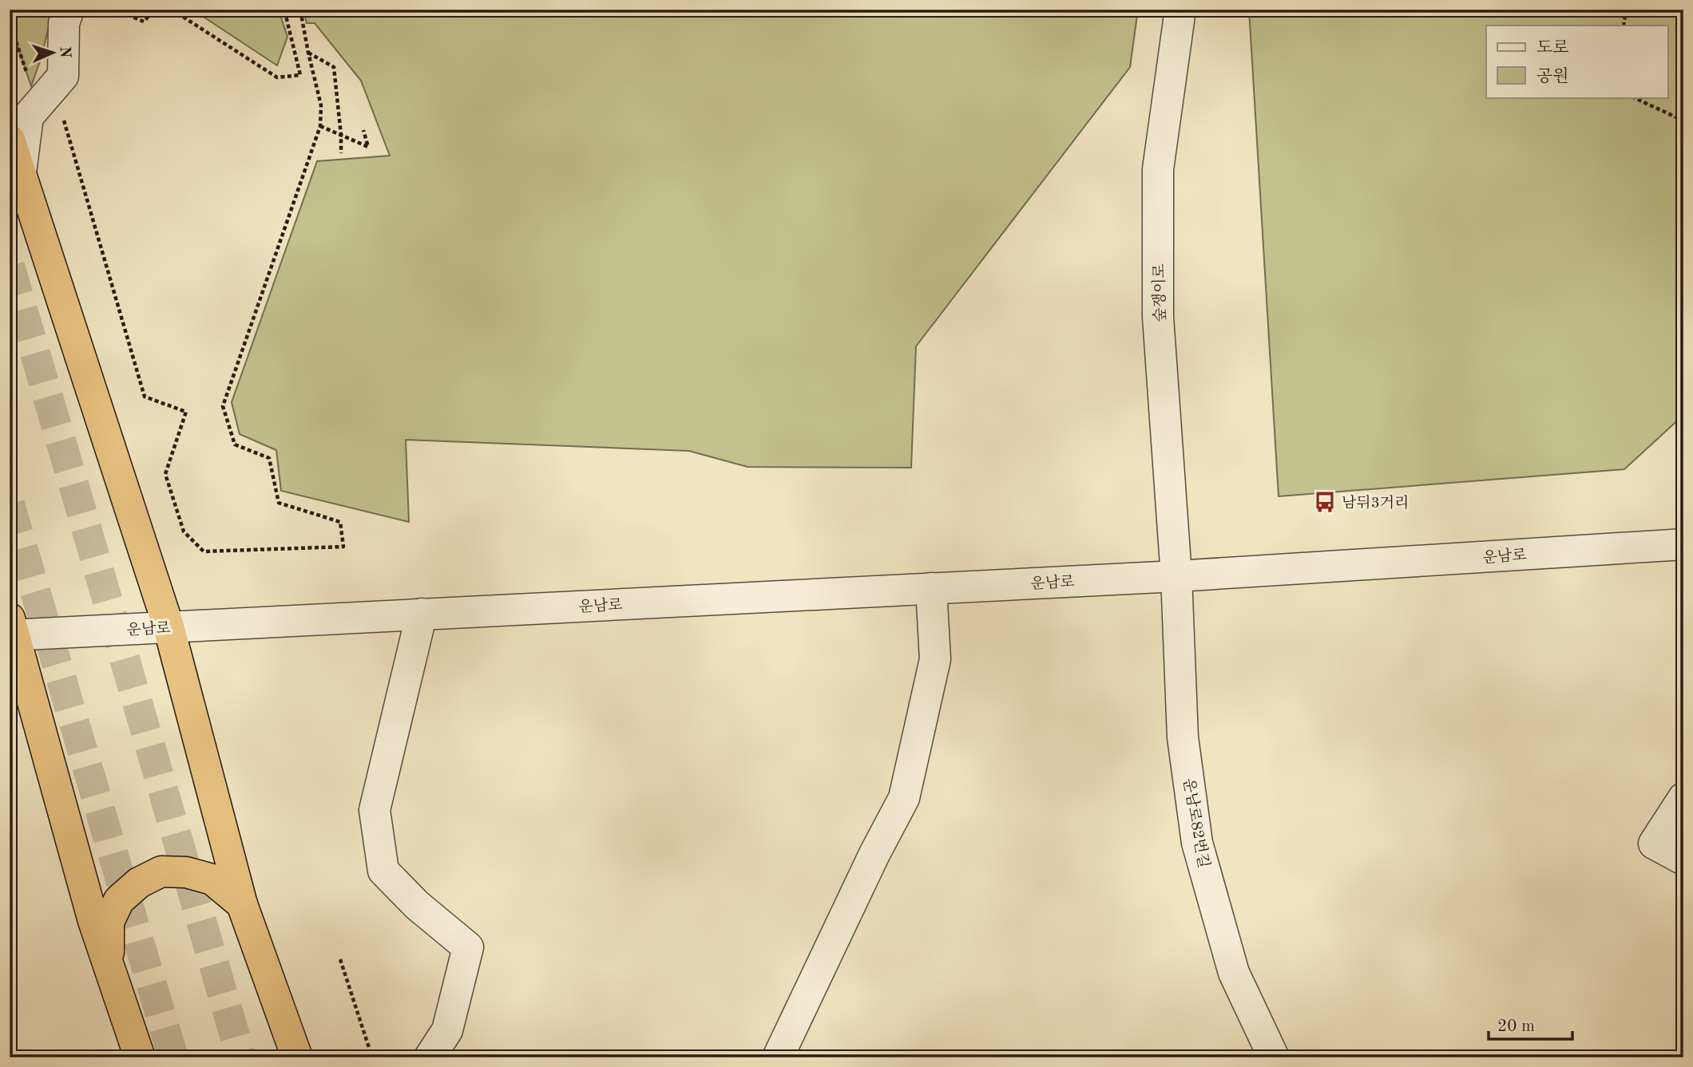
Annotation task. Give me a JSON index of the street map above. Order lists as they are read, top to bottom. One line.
{"streets":{"street":["숲쟁이로","운남로","운남로82번길"]},"crossings":[["숲쟁이로","운남로"],["숲쟁이로","운남로82번길"],["운남로","운남로82번길"]],"places":{"bus stop":["남뒤3거리"]},"legend":["도로","공원"],"scale_bar":"20 m","north":"right"}
